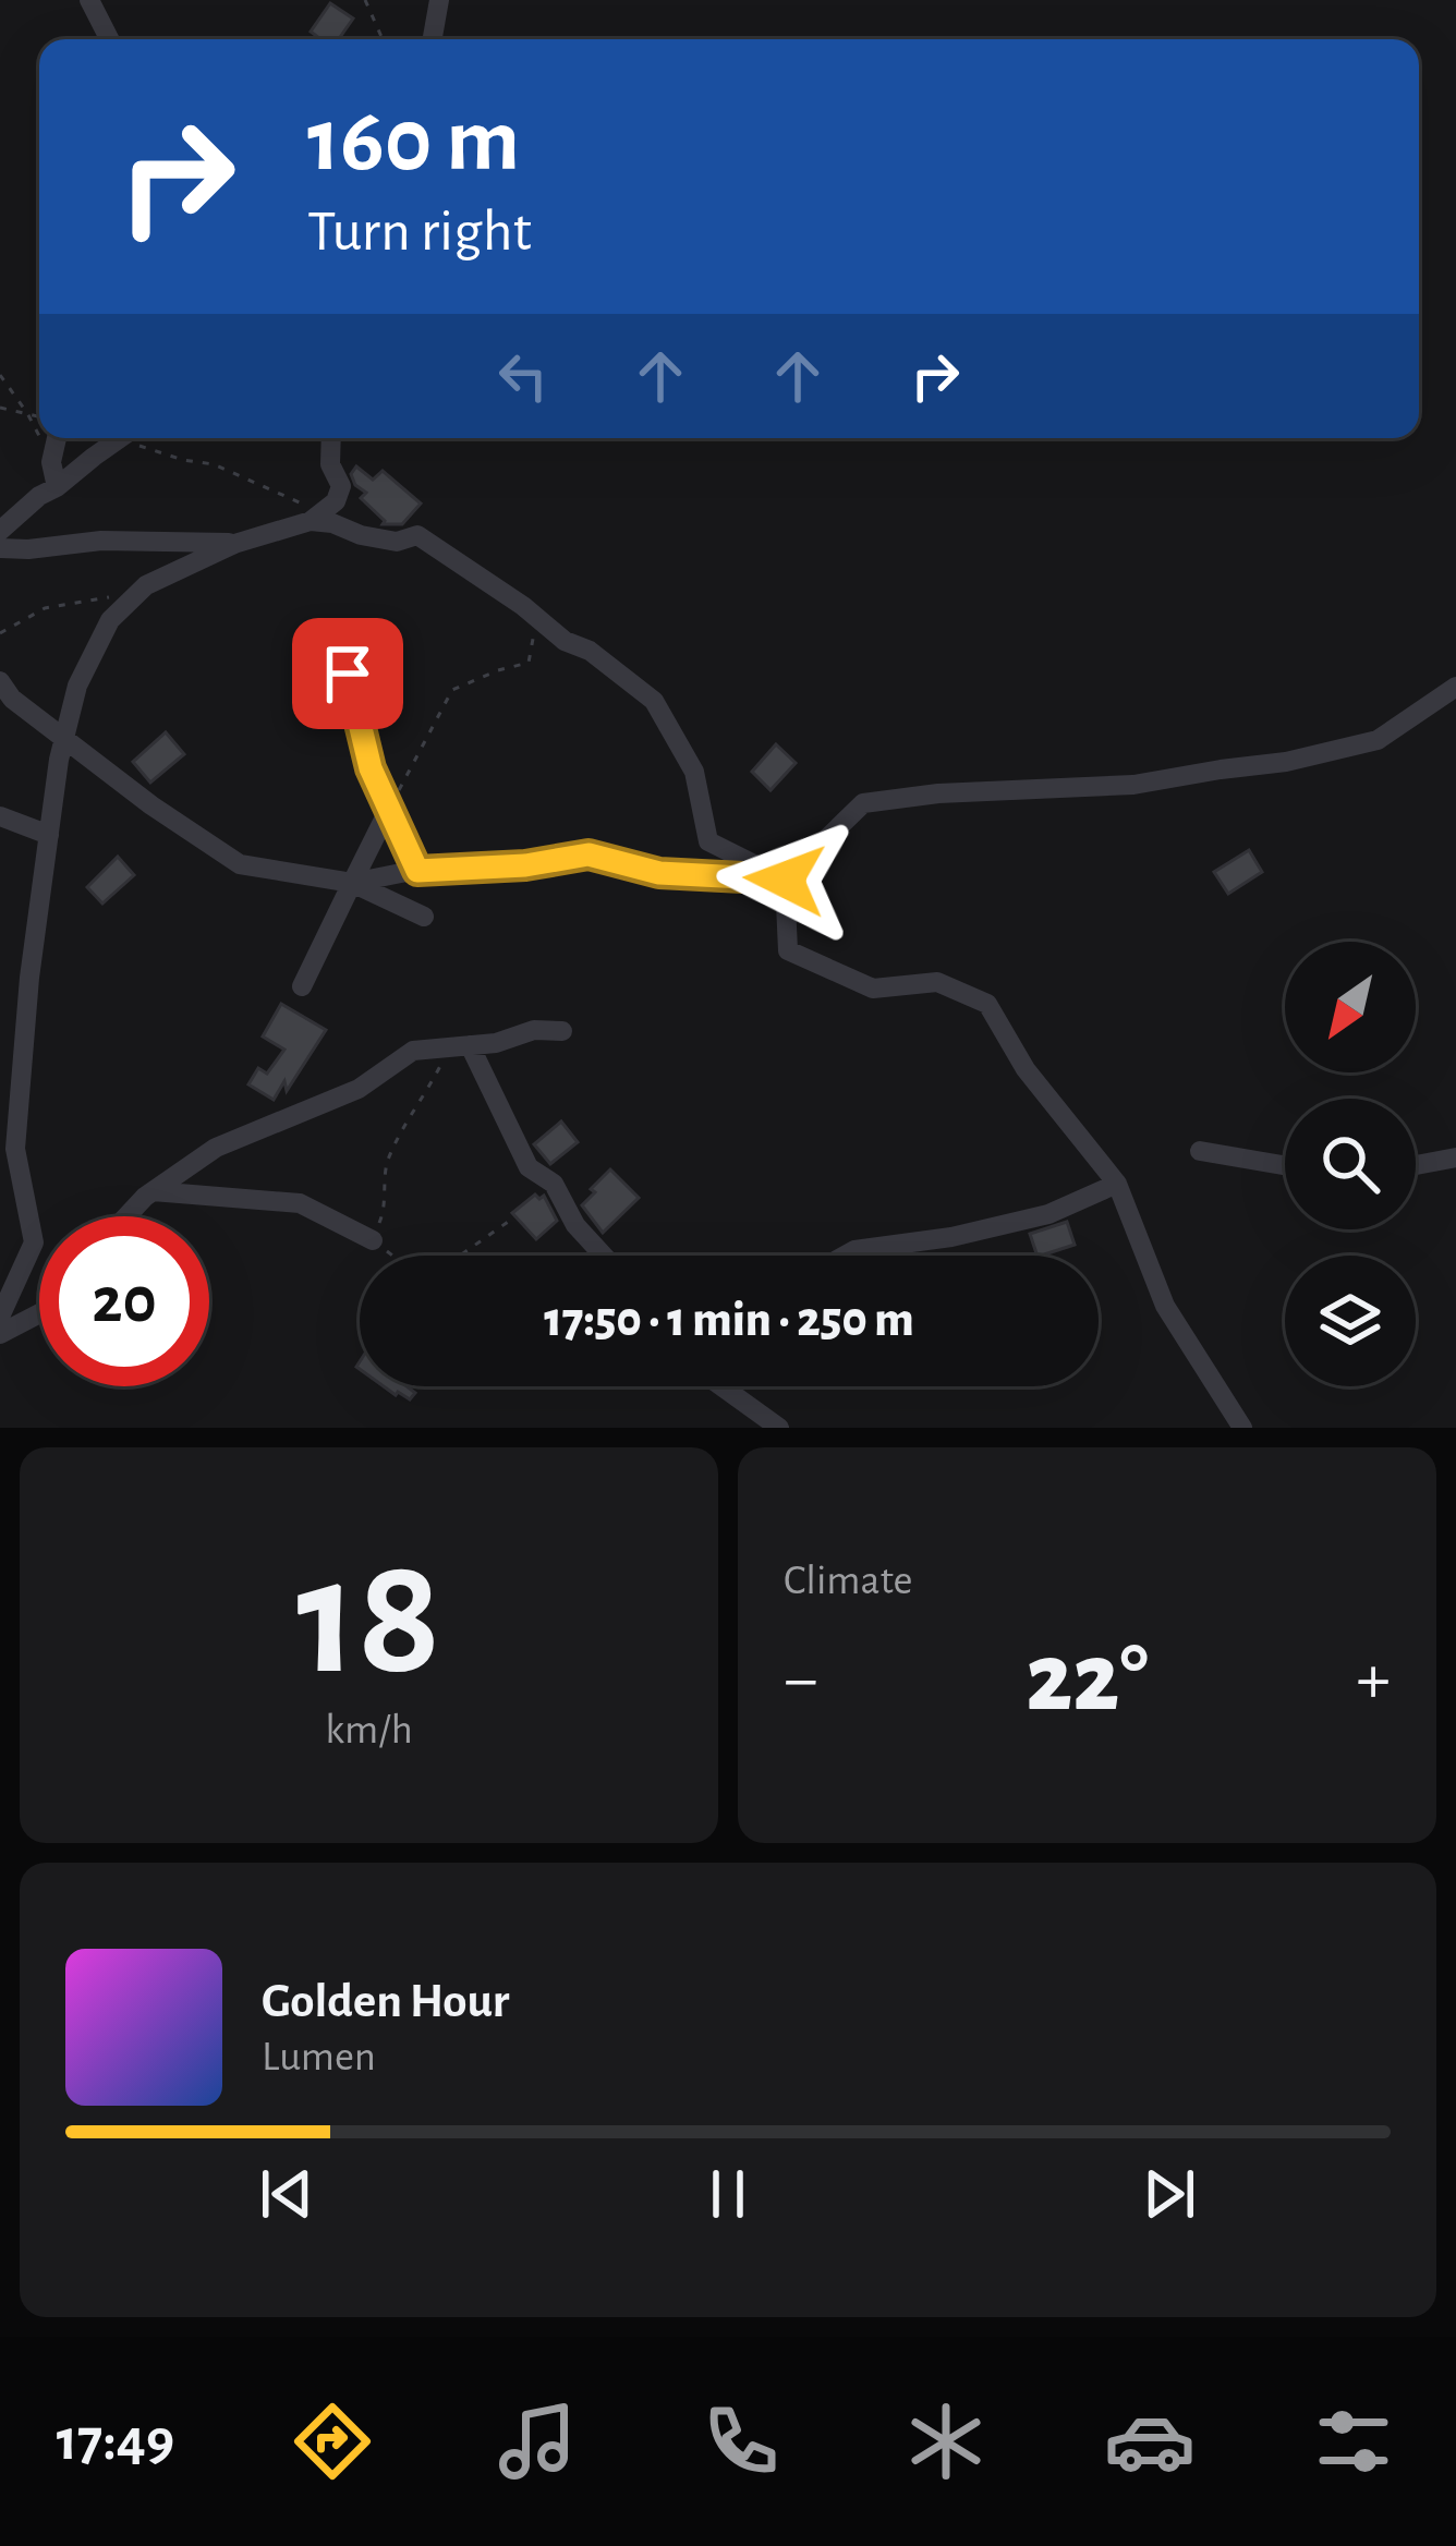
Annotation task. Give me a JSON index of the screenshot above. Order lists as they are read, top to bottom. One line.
{"north":"bottom left","page":{"turn":["160 m","Turn right"],"limit":"20","trip":"17:50 · 1 min · 250 m","tile":[["18","km/h"],"Climate"],"heat":["−","22°","+"],"song":["Golden Hour","Lumen"],"tabs":"17:49"}}
